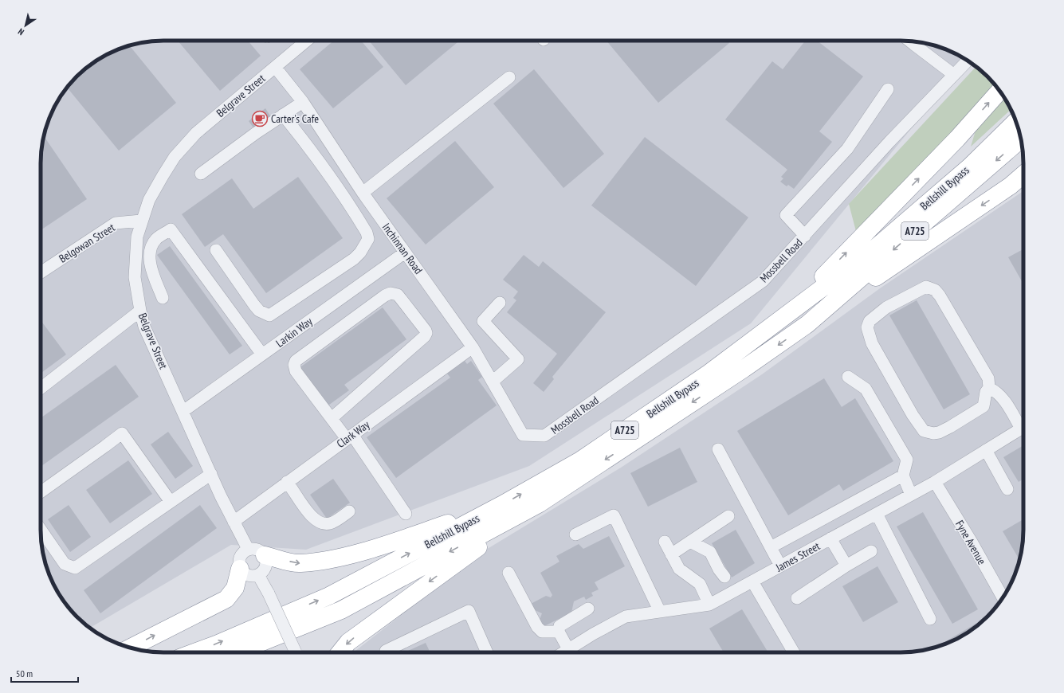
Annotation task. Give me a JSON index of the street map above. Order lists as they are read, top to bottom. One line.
{"streets":{"highway":["Bellshill Bypass","A725"],"street":["Belgrave Street","Belgowan Street","Inchinnan Road","Mossbell Road","Larkin Way","Clark Way","Fyne Avenue","James Street"]},"crossings":[["Belgrave Street","Belgowan Street"],["Belgrave Street","Inchinnan Road"],["Belgrave Street","Larkin Way"],["Belgrave Street","Clark Way"],["Bellshill Bypass","A725"],["Inchinnan Road","Mossbell Road"],["Inchinnan Road","Larkin Way"],["Inchinnan Road","Clark Way"],["Fyne Avenue","James Street"]],"places":{"cafe":["Carter's Cafe"]},"scale_bar":"50 m","north":"bottom left"}
